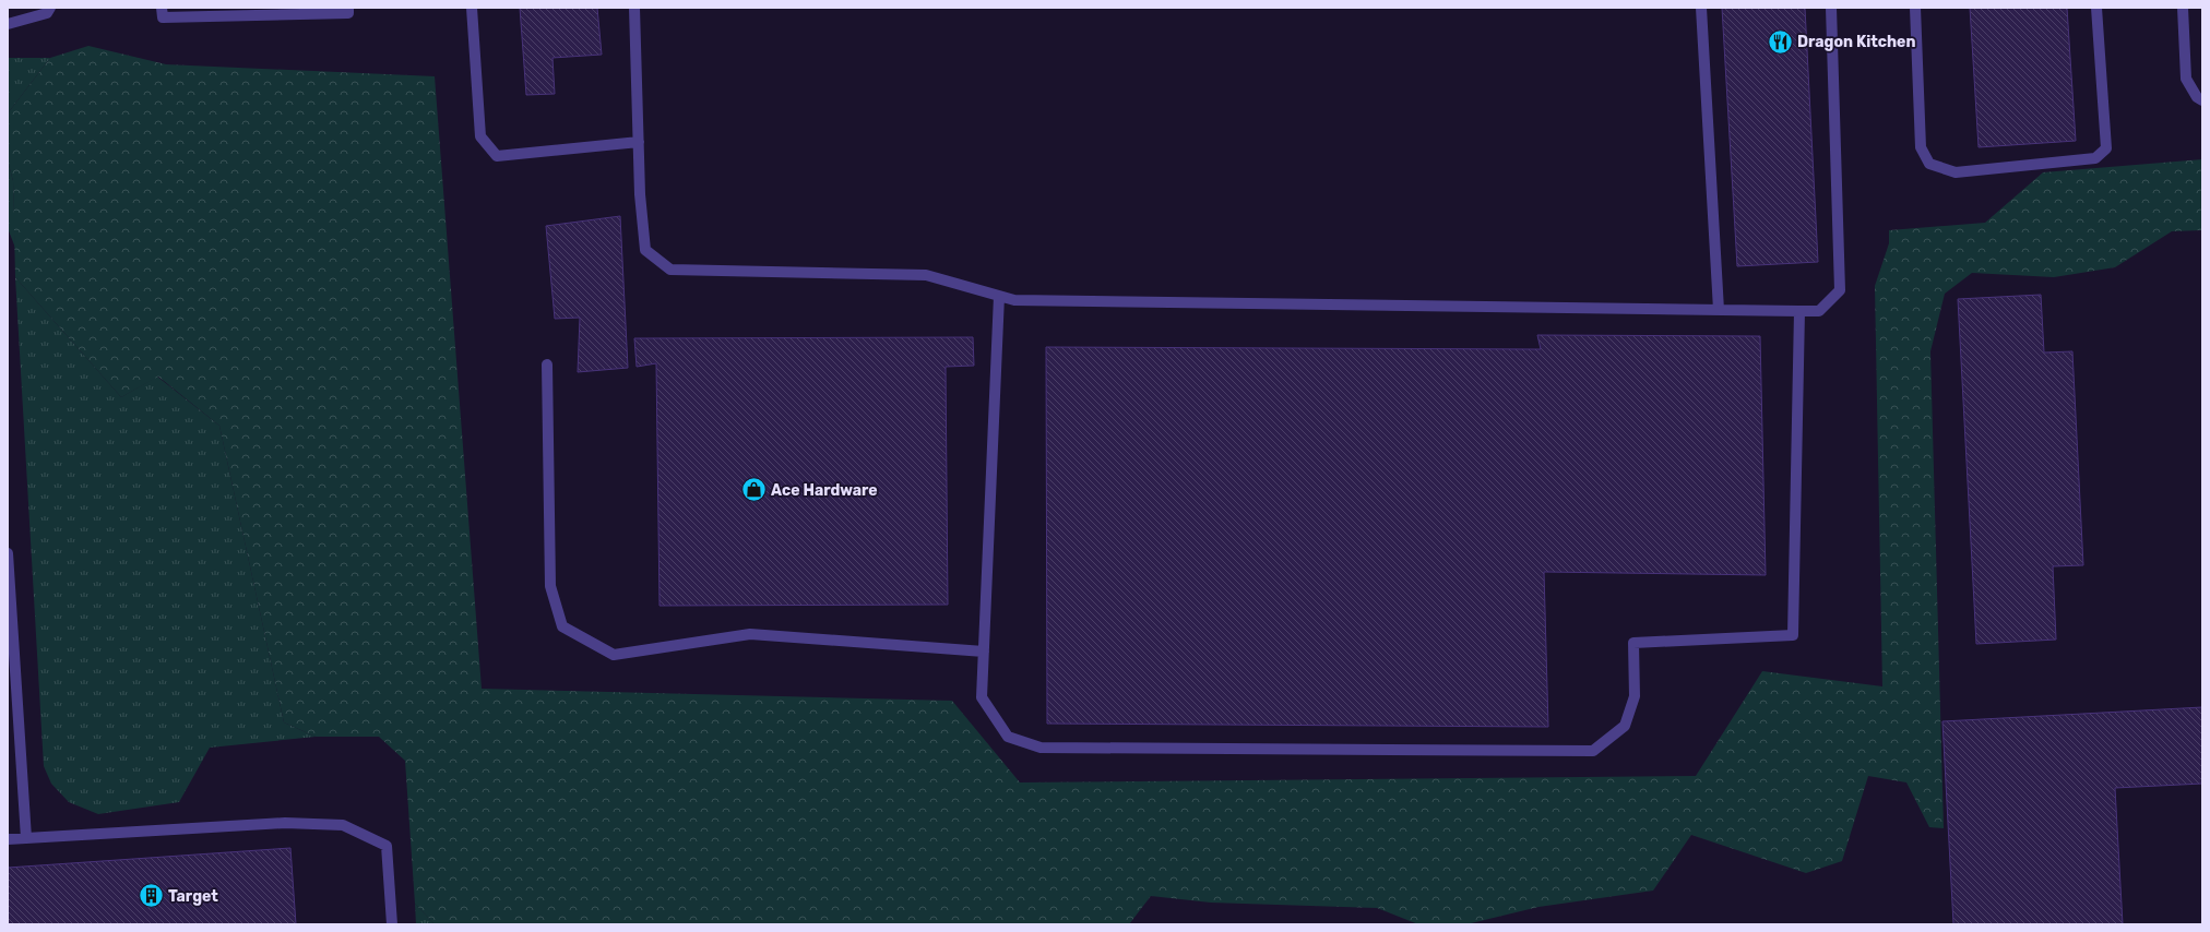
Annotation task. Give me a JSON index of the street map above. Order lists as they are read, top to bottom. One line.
{"places":{"restaurant":["Dragon Kitchen"],"shop":["Ace Hardware"],"building":["Target"]}}
